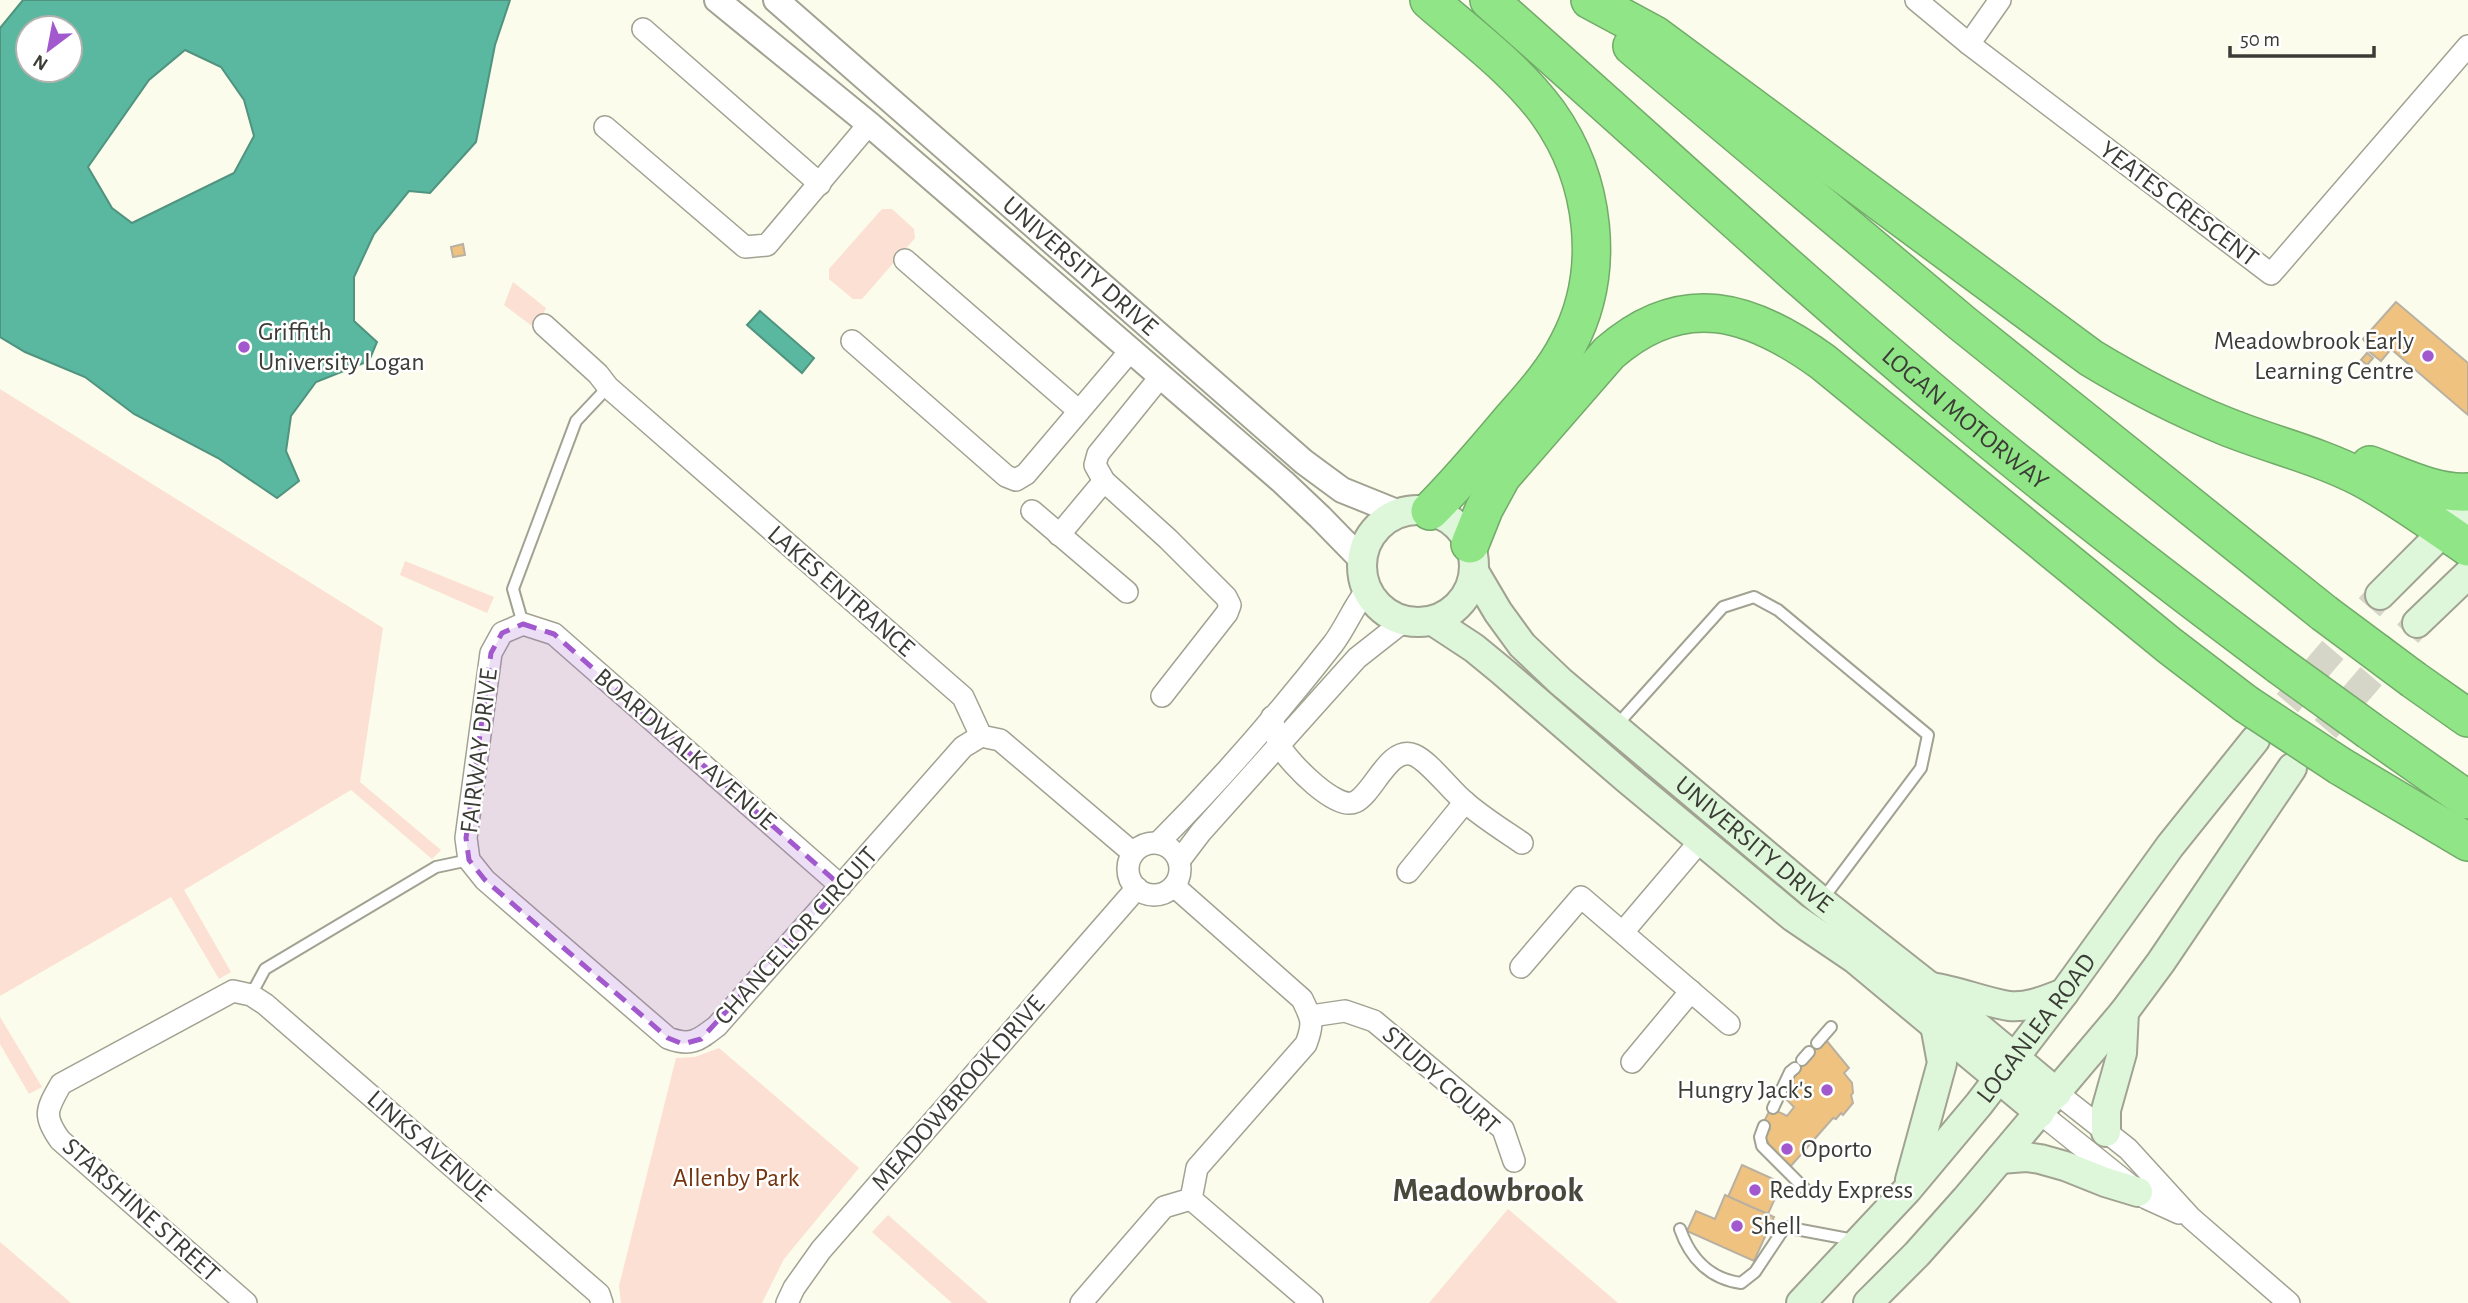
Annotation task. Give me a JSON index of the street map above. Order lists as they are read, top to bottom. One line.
{"streets":{"highway":["LOGAN MOTORWAY"],"main road":["UNIVERSITY DRIVE","LOGANLEA ROAD"],"street":["YEATES CRESCENT","LAKES ENTRANCE","BOARDWALK AVENUE","FAIRWAY DRIVE","CHANCELLOR CIRCUIT","STUDY COURT","MEADOWBROOK DRIVE","LINKS AVENUE","STARSHINE STREET"]},"crossings":[["UNIVERSITY DRIVE","LOGANLEA ROAD"],["LAKES ENTRANCE","CHANCELLOR CIRCUIT"],["BOARDWALK AVENUE","FAIRWAY DRIVE"],["BOARDWALK AVENUE","CHANCELLOR CIRCUIT"],["FAIRWAY DRIVE","CHANCELLOR CIRCUIT"],["FAIRWAY DRIVE","LINKS AVENUE"],["FAIRWAY DRIVE","STARSHINE STREET"],["LINKS AVENUE","STARSHINE STREET"]],"districts":["Meadowbrook"],"parks":["Allenby Park"],"places":["Griffith University Logan","Meadowbrook Early Learning Centre","Hungry Jack's","Oporto","Reddy Express","Shell"],"scale_bar":"50 m","north":"bottom left"}
